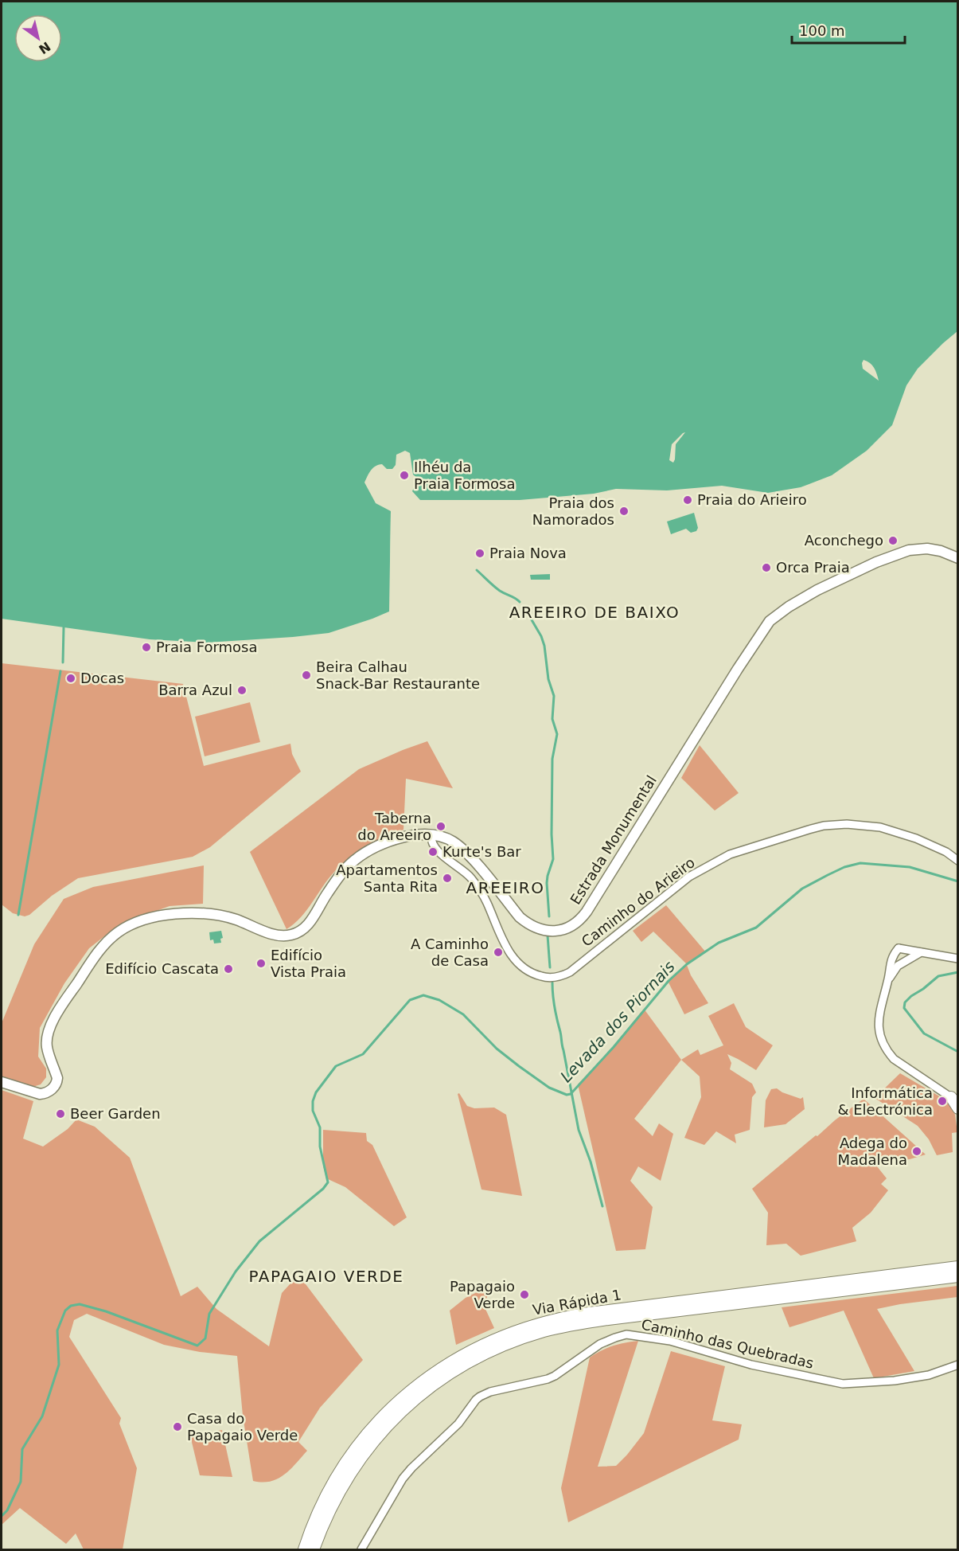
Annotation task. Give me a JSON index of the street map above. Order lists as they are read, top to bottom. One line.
{"streets":{"highway":["Via Rápida 1"],"main road":["Estrada Monumental"],"street":["Caminho do Arieiro","Caminho das Quebradas"]},"crossings":[["Estrada Monumental","Caminho do Arieiro"]],"districts":["AREEIRO DE BAIXO","AREEIRO","PAPAGAIO VERDE"],"water":["Levada dos Piornais"],"places":["Ilhéu da Praia Formosa","Praia do Arieiro","Praia dos Namorados","Aconchego","Praia Nova","Orca Praia","Praia Formosa","Beira Calhau Snack-Bar Restaurante","Docas","Barra Azul","Taberna do Areeiro","Kurte's Bar","Apartamentos Santa Rita","A Caminho de Casa","Edifício Vista Praia","Edifício Cascata","Informática & Electrónica","Beer Garden","Adega do Madalena","Papagaio Verde","Casa do Papagaio Verde"],"scale_bar":"100 m","north":"bottom right"}
